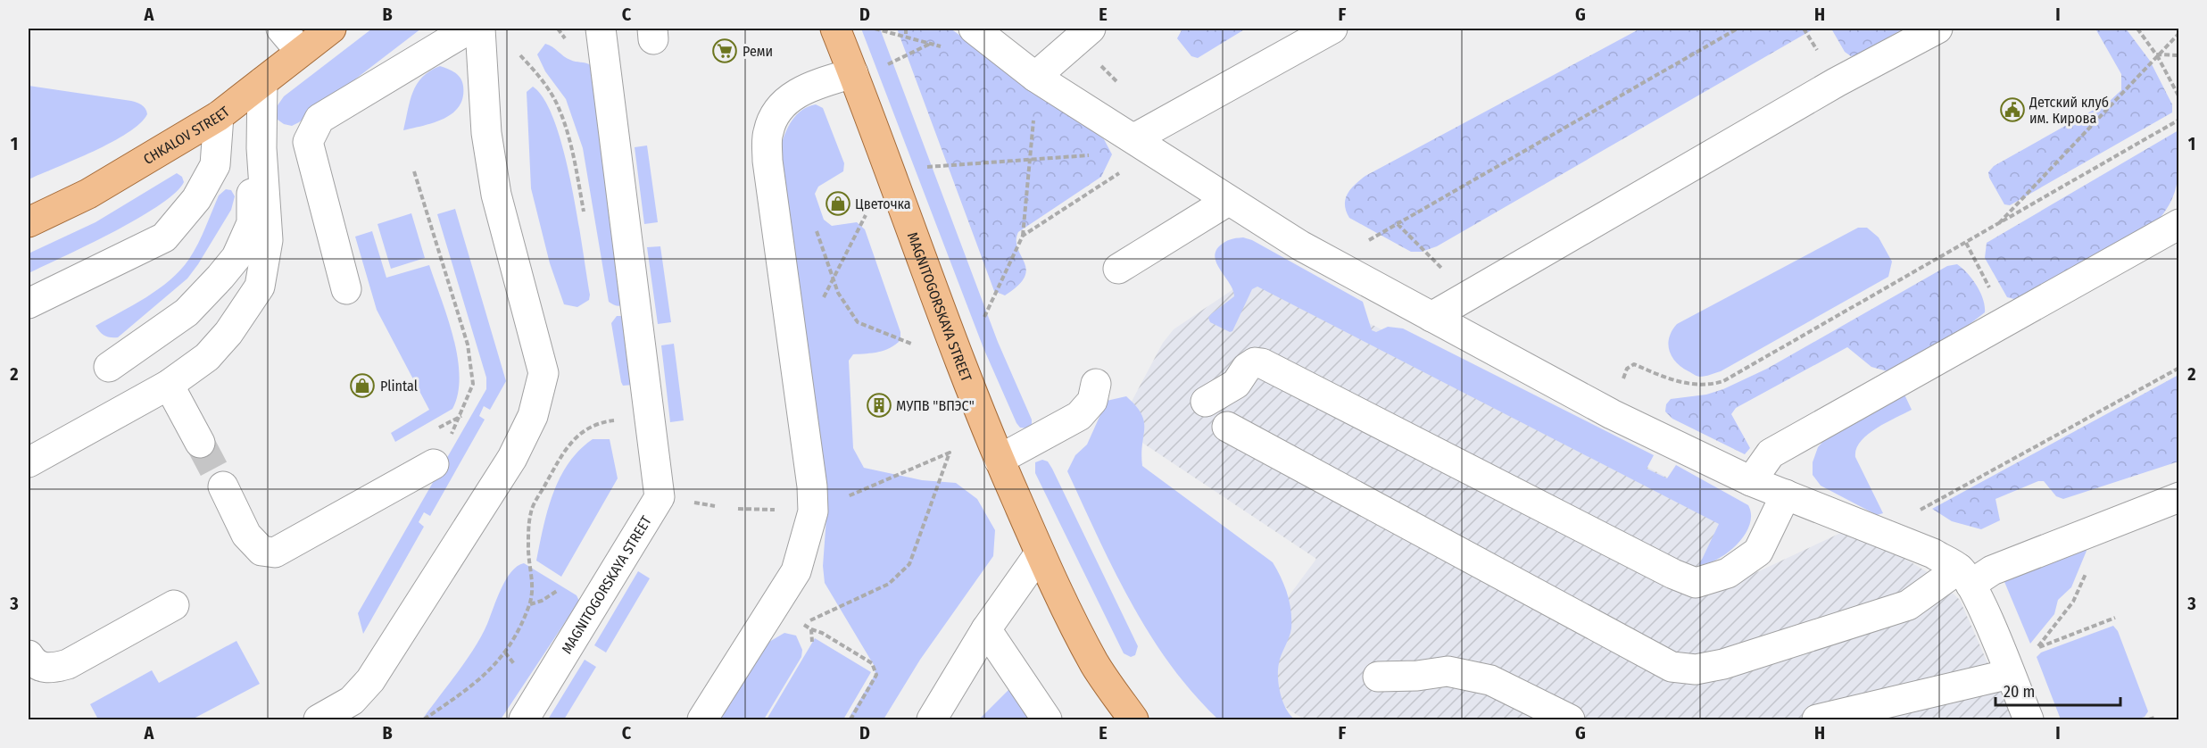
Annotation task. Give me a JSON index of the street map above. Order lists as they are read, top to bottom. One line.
{"streets":{"main road":["CHKALOV STREET","MAGNITOGORSKAYA STREET"]},"places":{"supermarket":["Реми"],"public building":["Детский клуб им. Кирова"],"shop":["Цветочка","Plintal"],"building":["МУПВ \"ВПЭС\""]},"scale_bar":"20 m","grid":{"columns":["A","B","C","D","E","F","G","H","I"],"rows":["1","2","3"]}}
